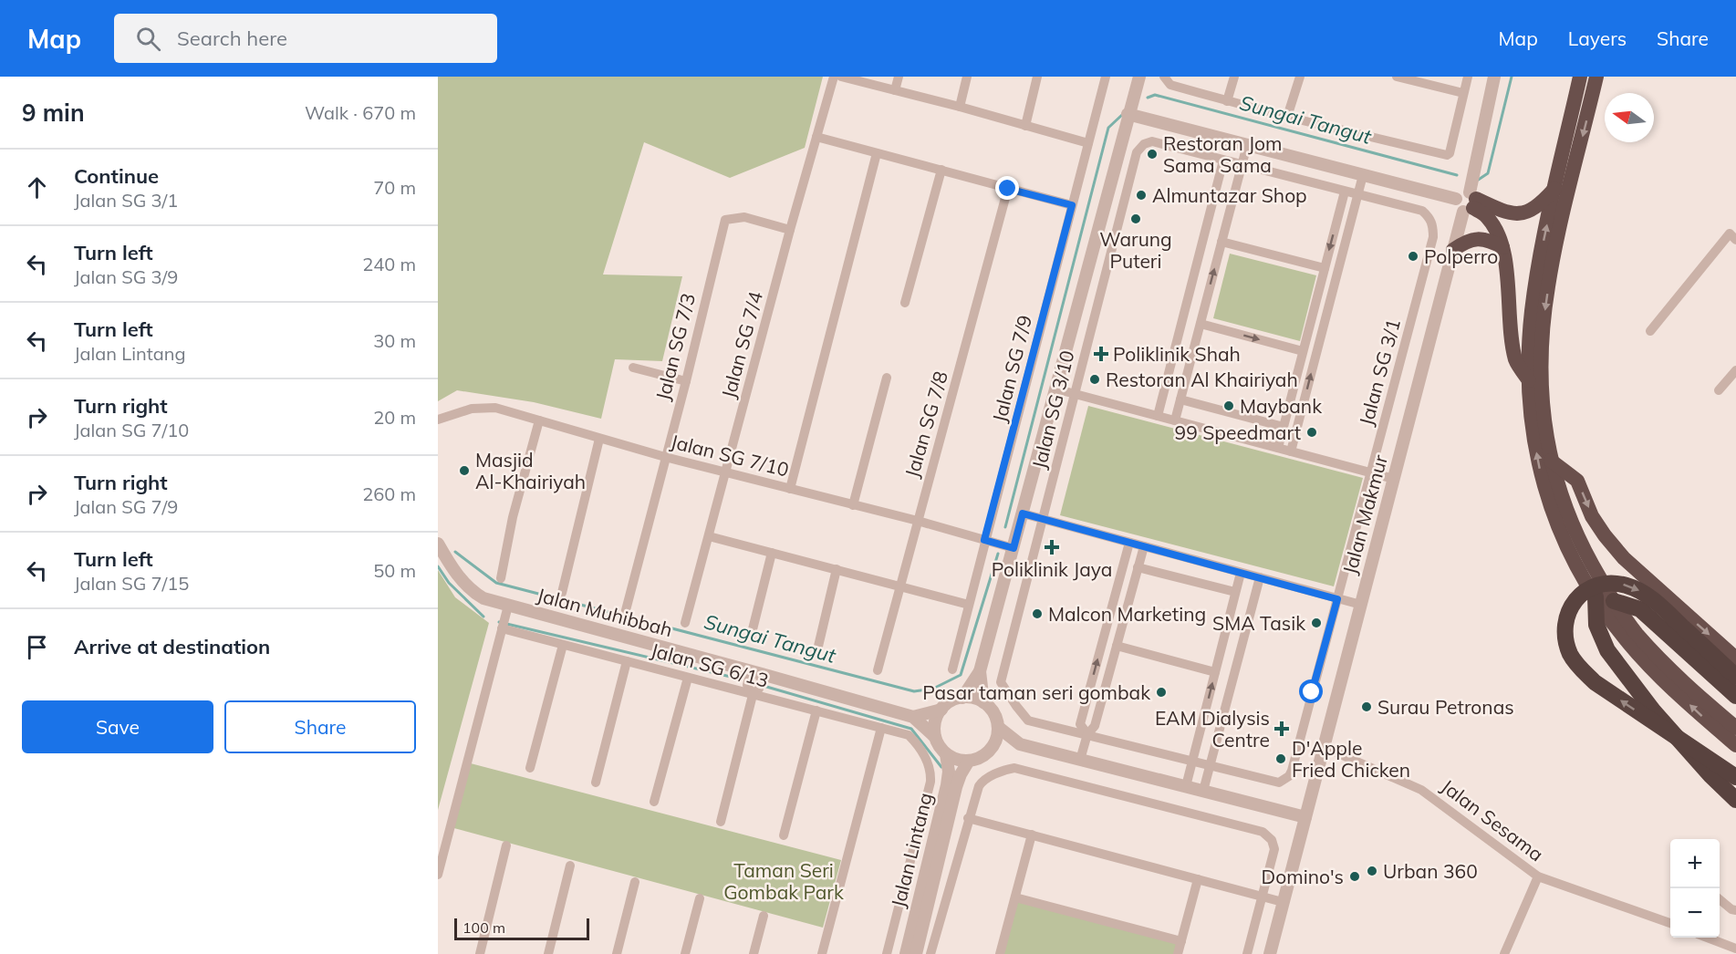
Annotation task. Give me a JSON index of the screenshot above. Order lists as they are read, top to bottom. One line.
{"streets":{"street":["Jalan SG 7/4","Jalan SG 7/3","Jalan SG 7/9","Jalan SG 3/1","Jalan SG 3/10","Jalan SG 7/8","Jalan SG 7/10","Jalan Makmur","Jalan Muhibbah","Jalan SG 6/13","Jalan Sesama","Jalan Lintang"]},"crossings":[["Jalan SG 7/4","Jalan SG 7/3"],["Jalan SG 7/4","Jalan SG 7/10"],["Jalan SG 7/3","Jalan SG 7/10"],["Jalan SG 7/9","Jalan SG 7/10"],["Jalan SG 7/8","Jalan SG 7/10"],["Jalan Makmur","Jalan Sesama"],["Jalan Muhibbah","Jalan Lintang"]],"water":["Sungai Tangut"],"parks":["Taman Seri Gombak Park"],"places":{"other":["Restoran Jom Sama Sama","Almuntazar Shop","Warung Puteri","Polperro","Restoran Al Khairiyah","Maybank","99 Speedmart","Masjid Al-Khairiyah","Malcon Marketing","SMA Tasik","Pasar taman seri gombak","Surau Petronas","D'Apple Fried Chicken","Urban 360","Domino's"],"health":["Poliklinik Shah","Poliklinik Jaya","EAM Dialysis Centre"]},"scale_bar":"100 m","north":"left","page":{"header":"Map","search":"Search here","nav":["Map","Layers","Share"],"heading":["9 min","Walk · 670 m"],"list":[["Continue","Jalan SG 3/1","70 m"],["Turn left","Jalan SG 3/9","240 m"],["Turn left","Jalan Lintang","30 m"],["Turn right","Jalan SG 7/10","20 m"],["Turn right","Jalan SG 7/9","260 m"],["Turn left","Jalan SG 7/15","50 m"],"Arrive at destination"],"buttons":["Save","Share"],"map_buttons":["+","−"],"scale":"100 m"}}
